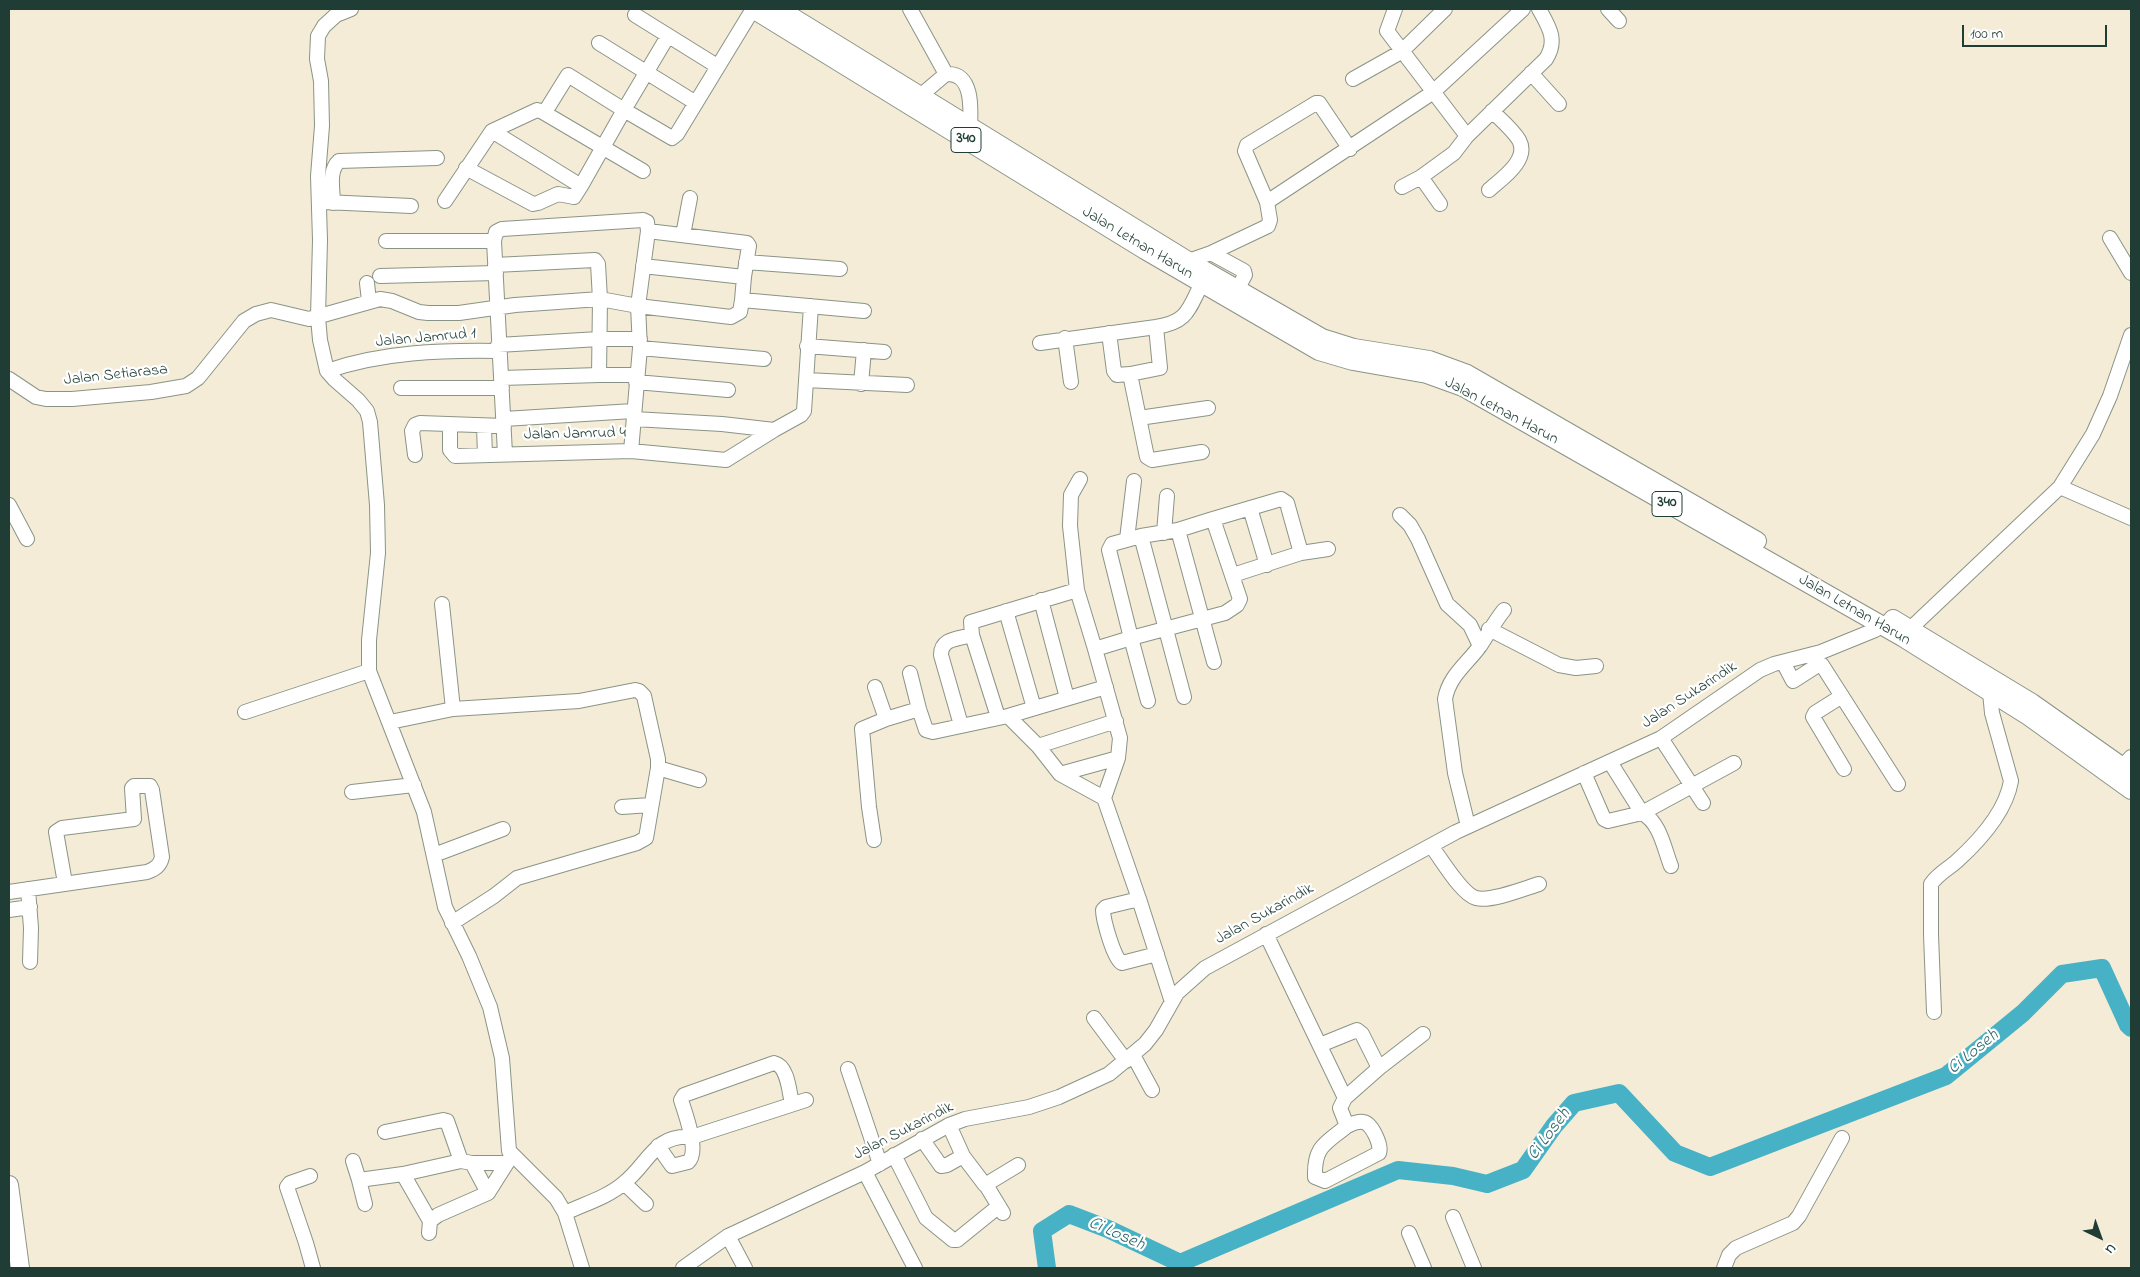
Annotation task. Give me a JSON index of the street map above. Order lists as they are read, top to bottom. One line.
{"streets":{"main road":["340","Jalan Letnan Harun"],"street":["Jalan Jamrud 1","Jalan Setiarasa","Jalan Jamrud 4","Jalan Sukarindik"]},"crossings":[["Jalan Letnan Harun","Jalan Sukarindik"]],"water":["Ci Loseh"],"scale_bar":"100 m","north":"bottom right"}
